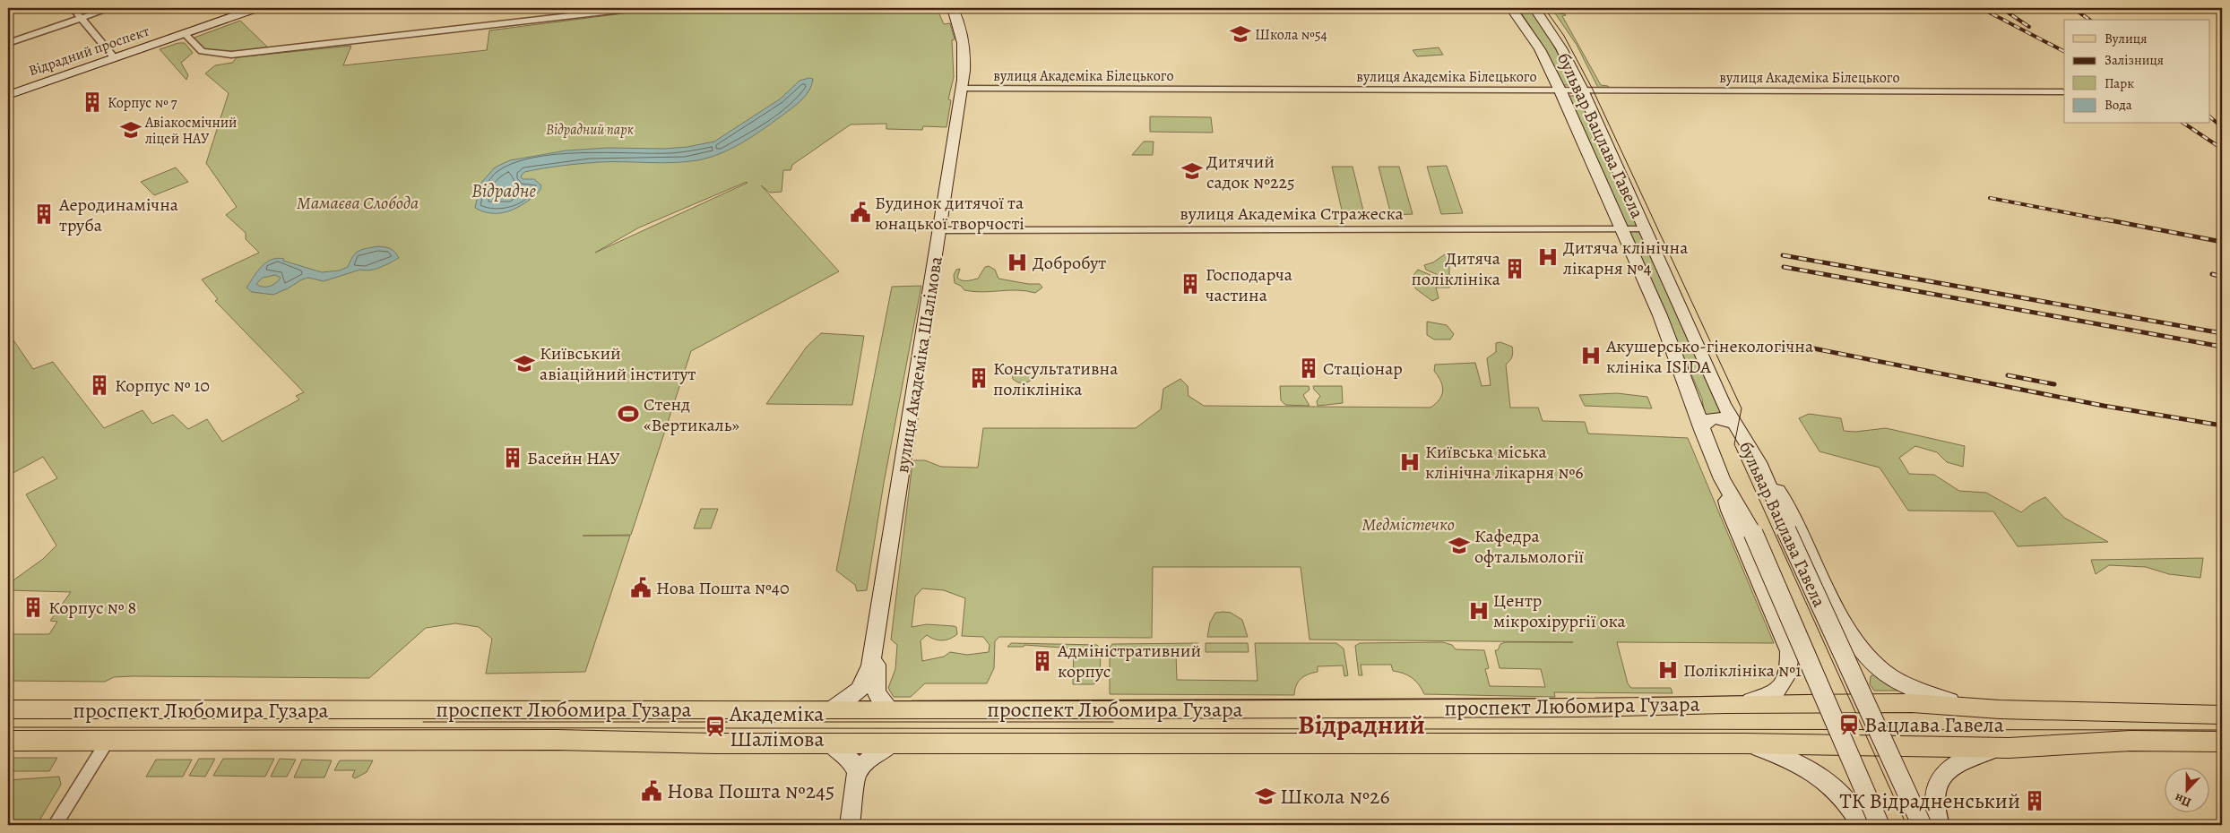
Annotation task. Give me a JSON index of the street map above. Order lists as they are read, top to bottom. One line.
{"streets":{"main road":["Відрадний проспект","бульвар Вацлава Гавела","вулиця Академіка Шалімова","проспект Любомира Гузара"],"street":["вулиця Академіка Білецького","вулиця Академіка Стражеска"]},"crossings":[["вулиця Академіка Білецького","бульвар Вацлава Гавела"],["вулиця Академіка Білецького","вулиця Академіка Шалімова"],["бульвар Вацлава Гавела","вулиця Академіка Стражеска"],["вулиця Академіка Стражеска","вулиця Академіка Шалімова"],["вулиця Академіка Шалімова","проспект Любомира Гузара"]],"districts":["Відрадний"],"water":["Відрадне"],"parks":["Відрадний парк","Мамаєва Слобода","Медмістечко"],"places":{"school or university":["Школа №54","Авіакосмічний ліцей НАУ","Дитячий садок №225","Київський авіаційний інститут","Кафедра офтальмології","Школа №26"],"building":["Корпус № 7","Аеродинамічна труба","Дитяча поліклініка","Господарча частина","Стаціонар","Консультативна поліклініка","Корпус № 10","Басейн НАУ","Корпус № 8","Адміністративний корпус","ТК Відрадненський"],"public building":["Будинок дитячої та юнацької творчості","Нова Пошта №40","Нова Пошта №245"],"hospital":["Дитяча клінічна лікарня №4","Добробут","Акушерсько-гінекологічна клініка ISIDA","Київська міська клінічна лікарня №6","Центр мікрохірургії ока","Поліклініка №1"],"sports":["Стенд «Вертикаль»"],"station":["Вацлава Гавела","Академіка Шалімова"]},"legend":["Вулиця","Залізниця","Парк","Вода"],"north":"bottom"}
